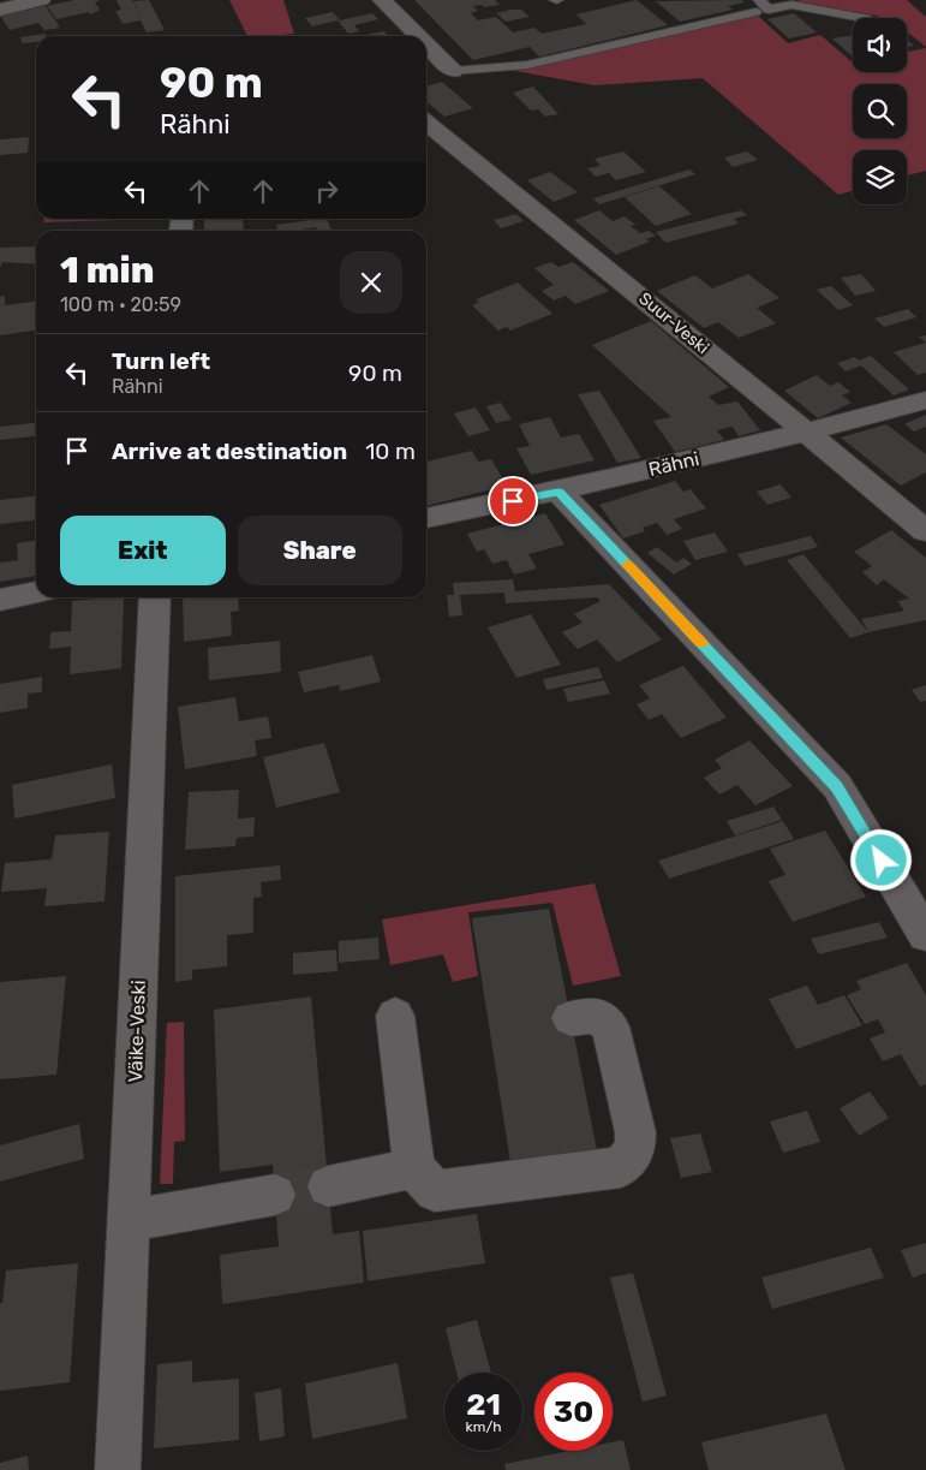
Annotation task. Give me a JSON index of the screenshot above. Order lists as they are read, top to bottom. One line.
{"streets":{"street":["Suur-Veski","Rähni","Väike-Veski"]},"crossings":[["Suur-Veski","Rähni"]],"page":{"turn":["90 m","Rähni"],"heading":["1 min","100 m · 20:59"],"list":[{"name":"Turn left","note":"Rähni","value":"90 m"},{"name":"Arrive at destination","value":"10 m"}],"buttons":["Exit","Share"],"speed":"21 km/h","limit":"30"}}
